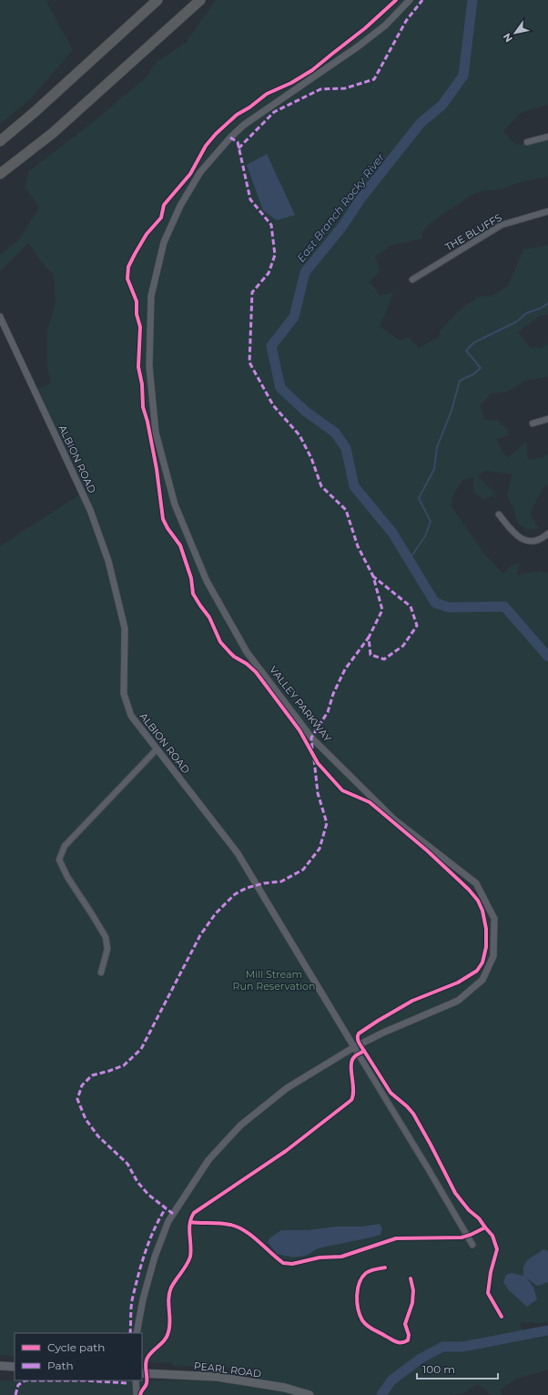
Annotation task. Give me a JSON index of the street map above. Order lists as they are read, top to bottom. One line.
{"streets":{"main road":["PEARL ROAD"],"street":["THE BLUFFS","ALBION ROAD","VALLEY PARKWAY"]},"crossings":[["ALBION ROAD","VALLEY PARKWAY"]],"water":["East Branch Rocky River"],"parks":["Mill Stream Run Reservation"],"legend":["Cycle path","Path"],"scale_bar":"100 m","north":"bottom left"}
